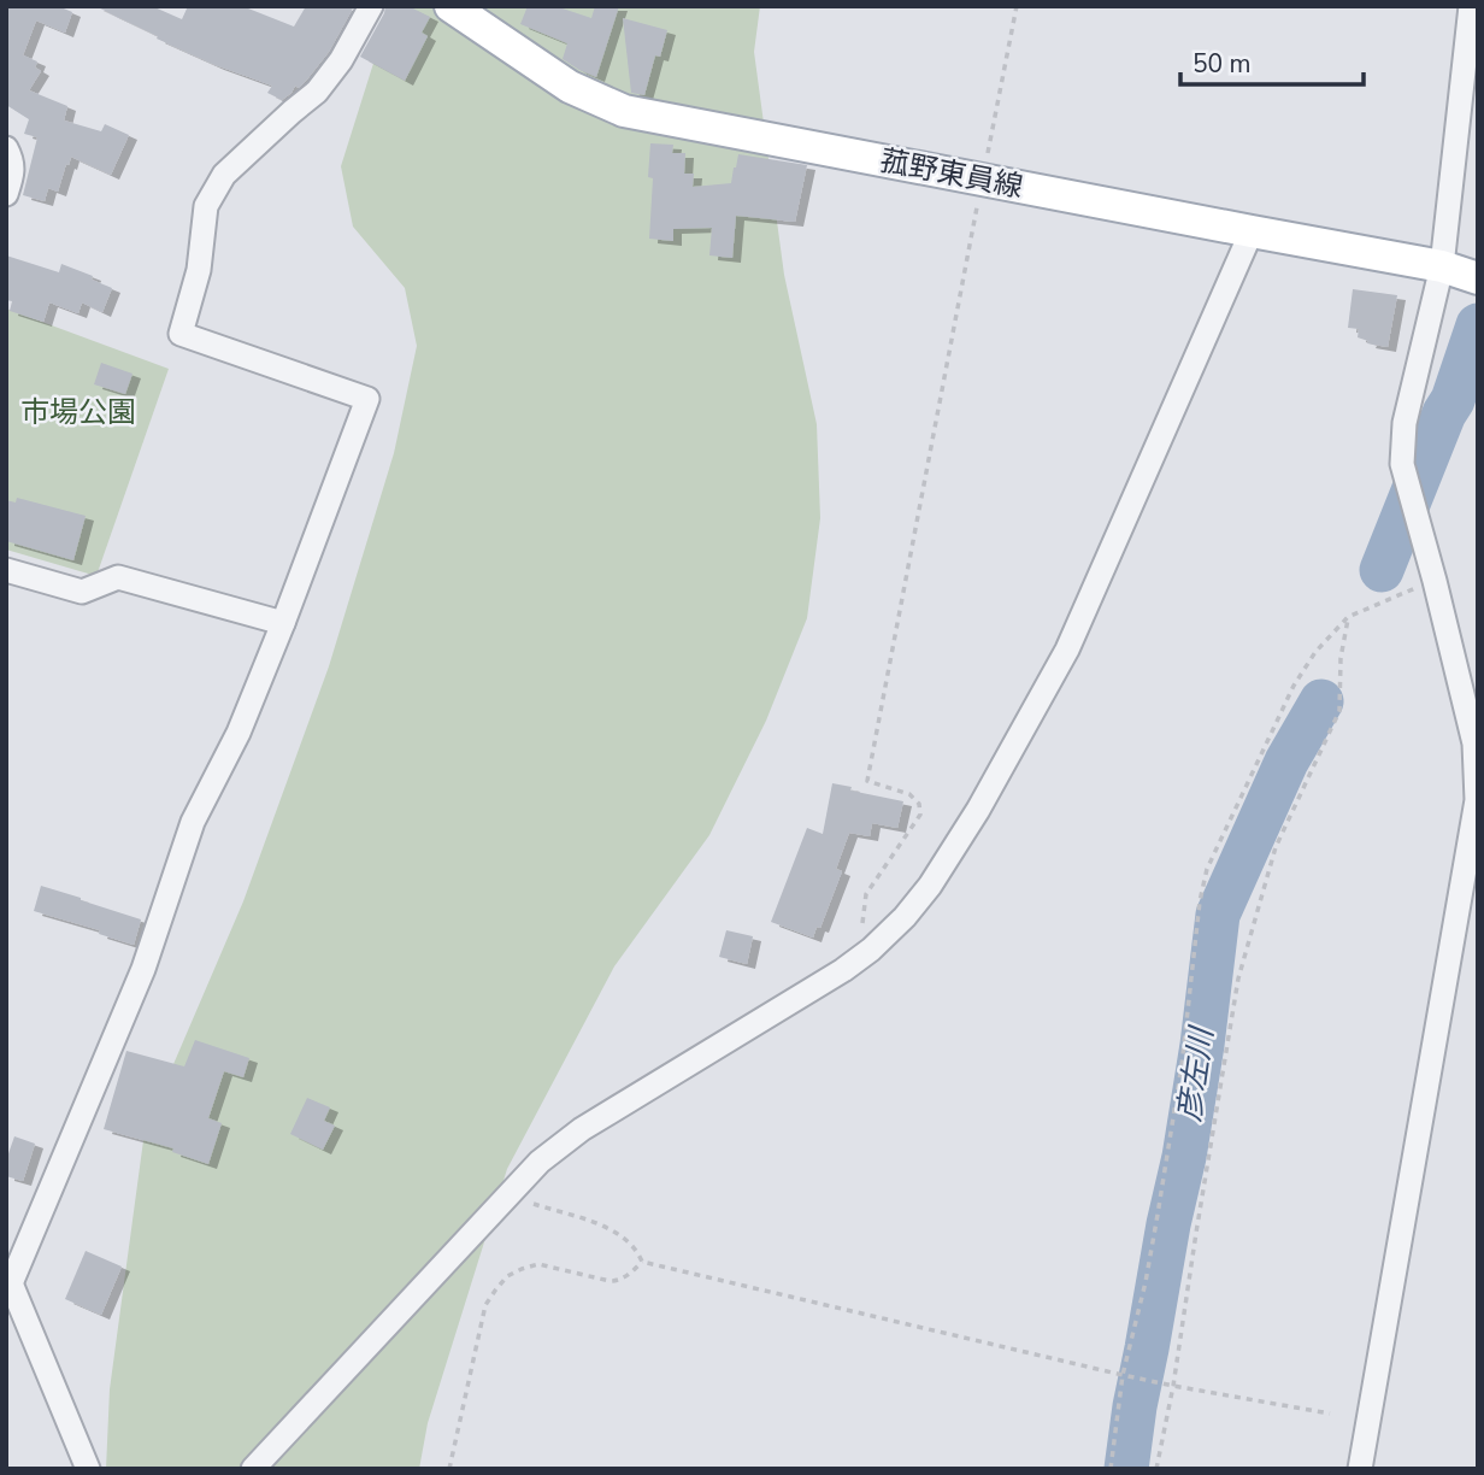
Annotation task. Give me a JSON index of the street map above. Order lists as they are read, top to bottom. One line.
{"streets":{"main road":["菰野東員線"]},"water":["彦左川"],"parks":["市場公園"],"scale_bar":"50 m"}
